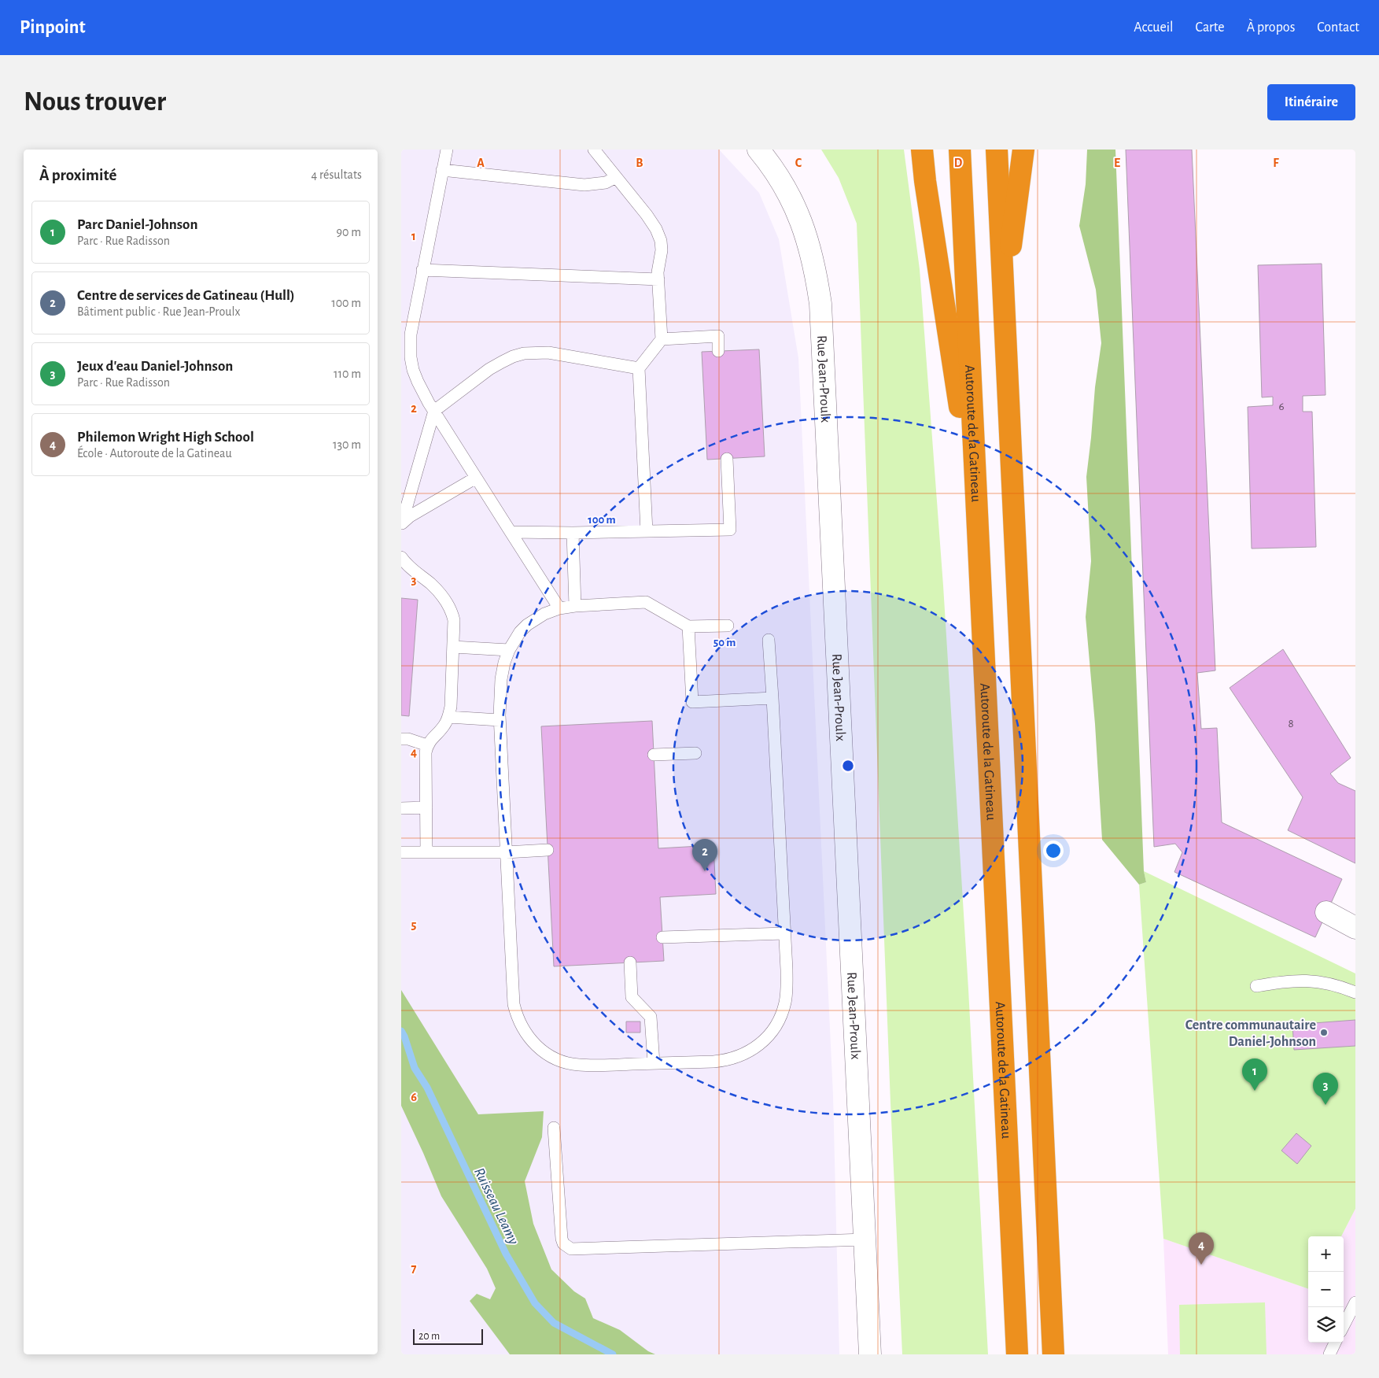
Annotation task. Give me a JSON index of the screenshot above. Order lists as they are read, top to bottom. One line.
{"streets":{"highway":["Autoroute de la Gatineau"],"street":["Rue Jean-Proulx"]},"water":["Ruisseau Leamy"],"places":["Centre communautaire Daniel-Johnson"],"house_numbers":["6","8"],"scale_bar":"20 m","page":{"header":"Pinpoint","nav":["Accueil","Carte","À propos","Contact"],"buttons":"Itinéraire","title":"Nous trouver","heading":["À proximité","4 résultats"],"list":[{"mark":"1","name":"Parc Daniel-Johnson","note":"Parc · Rue Radisson","value":"90 m"},{"mark":"2","name":"Centre de services de Gatineau (Hull)","note":"Bâtiment public · Rue Jean-Proulx","value":"100 m"},{"mark":"3","name":"Jeux d'eau Daniel-Johnson","note":"Parc · Rue Radisson","value":"110 m"},{"mark":"4","name":"Philemon Wright High School","note":"École · Autoroute de la Gatineau","value":"130 m"}],"pins":["2","1","3","4"],"map_buttons":["+","−"],"scale":"20 m"},"grid":{"columns":["A","B","C","D","E","F"],"rows":["1","2","3","4","5","6","7"]},"rings":["100 m","50 m"]}
